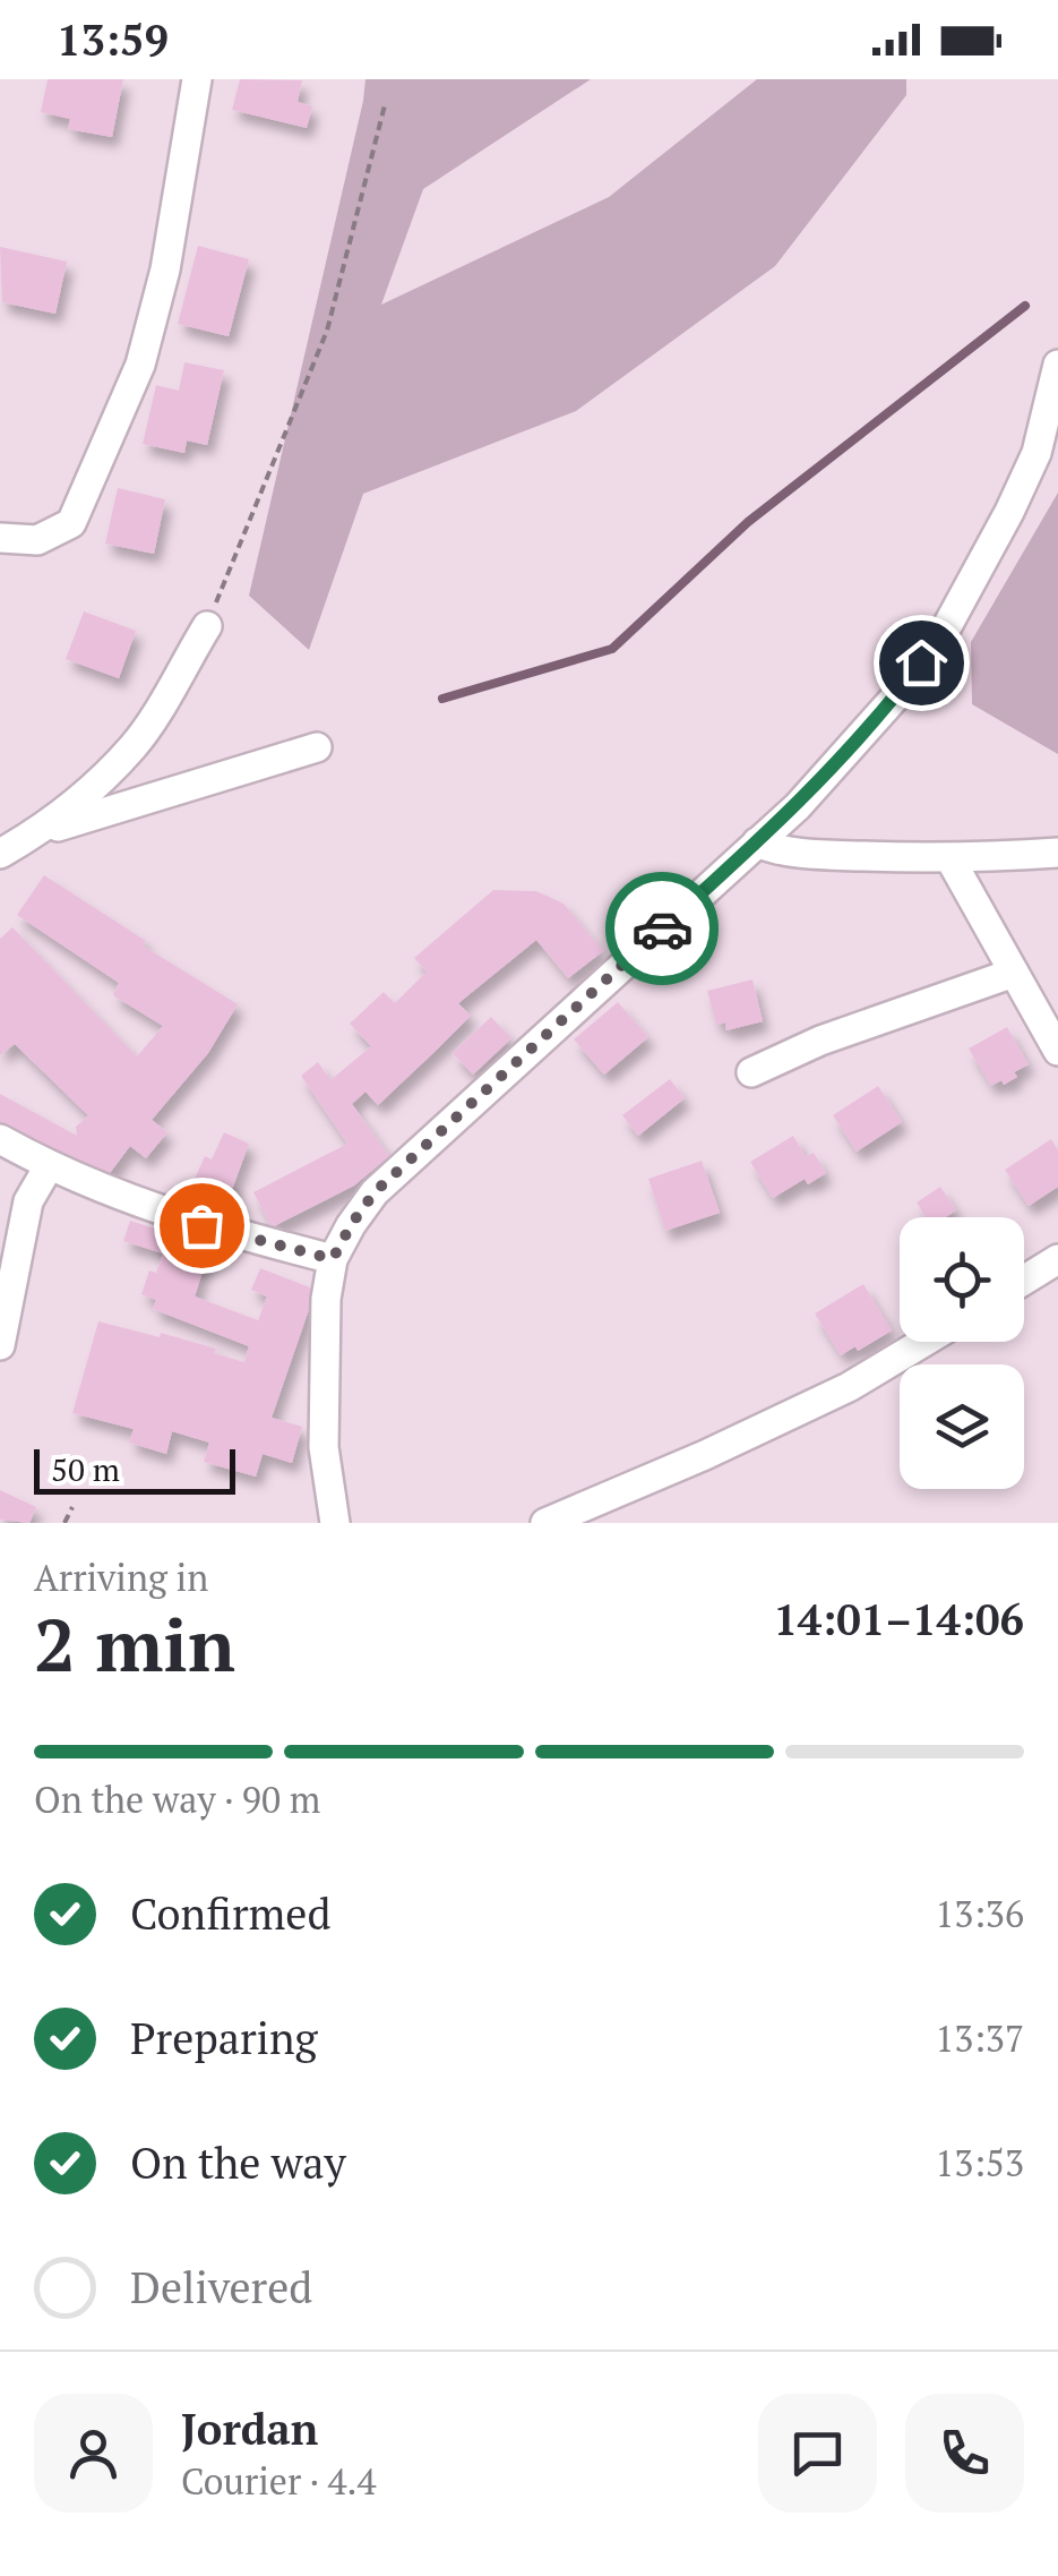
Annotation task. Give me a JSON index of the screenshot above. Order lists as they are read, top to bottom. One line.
{"scale_bar":"50 m","page":{"status":"13:59","scale":"50 m","heading":["2 min","Arriving in","14:01–14:06"],"panel":["Jordan","Courier · 4.4"],"bar":"On the way · 90 m","list":[["Confirmed","13:36"],["Preparing","13:37"],["On the way","13:53"],"Delivered"]}}
